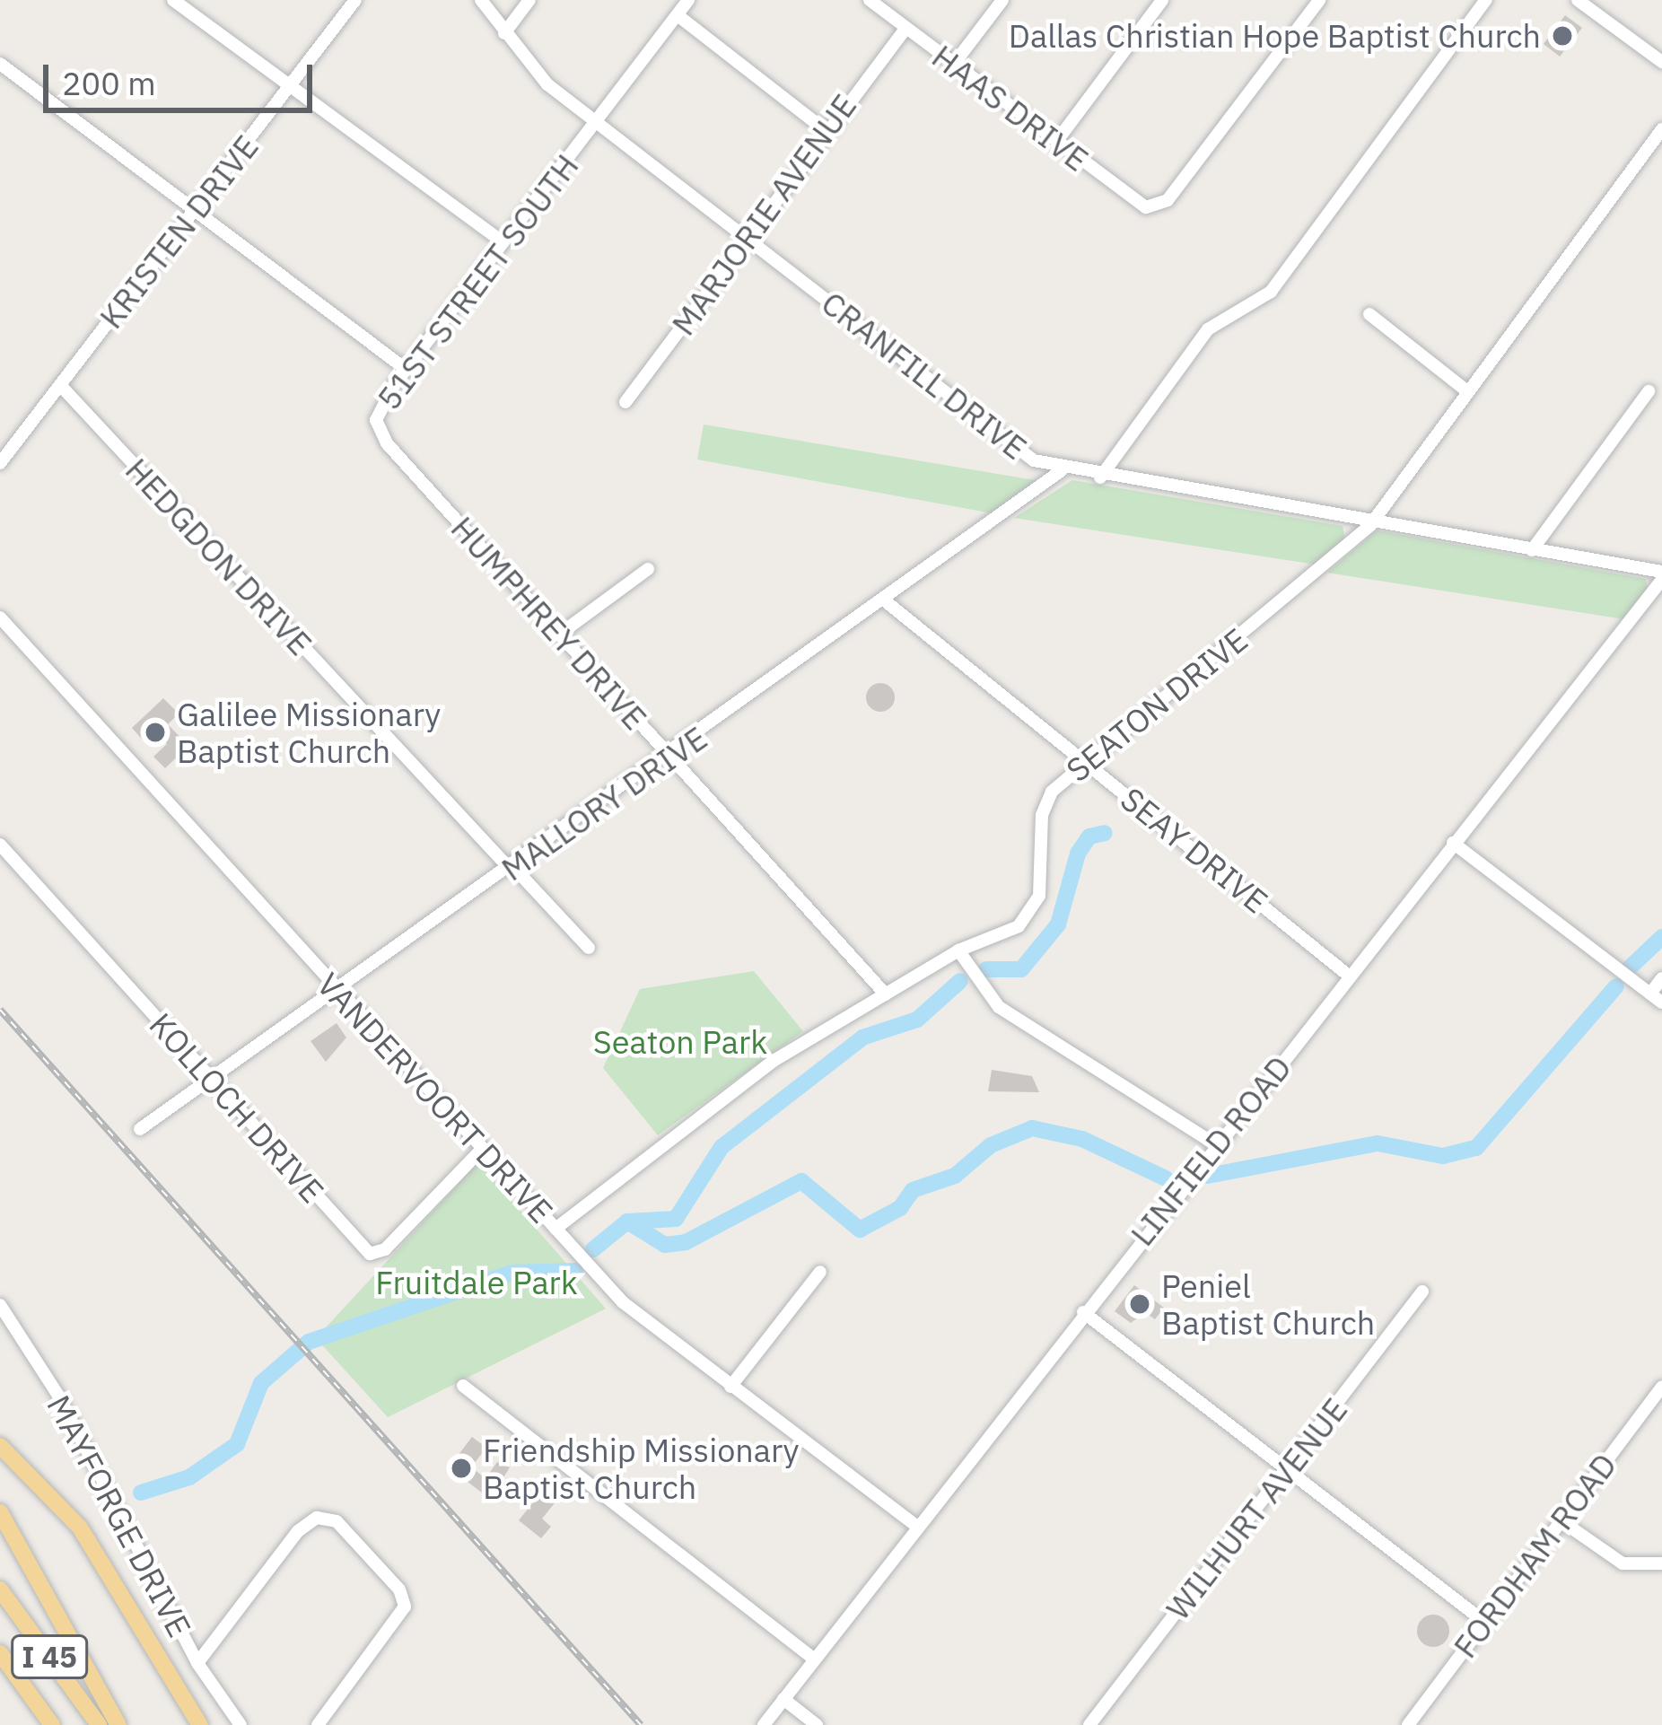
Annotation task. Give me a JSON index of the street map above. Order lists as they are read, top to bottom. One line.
{"streets":{"highway":["I 45"],"street":["HAAS DRIVE","MARJORIE AVENUE","KRISTEN DRIVE","51ST STREET SOUTH","CRANFILL DRIVE","HEDGDON DRIVE","HUMPHREY DRIVE","SEATON DRIVE","MALLORY DRIVE","SEAY DRIVE","VANDERVOORT DRIVE","KOLLOCH DRIVE","LINFIELD ROAD","WILHURT AVENUE","MAYFORGE DRIVE","FORDHAM ROAD"]},"crossings":[["HAAS DRIVE","MARJORIE AVENUE"],["MARJORIE AVENUE","CRANFILL DRIVE"],["KRISTEN DRIVE","HEDGDON DRIVE"],["51ST STREET SOUTH","CRANFILL DRIVE"],["51ST STREET SOUTH","HUMPHREY DRIVE"],["CRANFILL DRIVE","SEATON DRIVE"],["CRANFILL DRIVE","MALLORY DRIVE"],["CRANFILL DRIVE","LINFIELD ROAD"],["HEDGDON DRIVE","MALLORY DRIVE"],["HUMPHREY DRIVE","SEATON DRIVE"],["HUMPHREY DRIVE","MALLORY DRIVE"],["SEATON DRIVE","SEAY DRIVE"],["SEATON DRIVE","VANDERVOORT DRIVE"],["MALLORY DRIVE","SEAY DRIVE"],["MALLORY DRIVE","VANDERVOORT DRIVE"],["MALLORY DRIVE","KOLLOCH DRIVE"],["SEAY DRIVE","LINFIELD ROAD"],["VANDERVOORT DRIVE","KOLLOCH DRIVE"],["VANDERVOORT DRIVE","LINFIELD ROAD"]],"parks":["Seaton Park","Fruitdale Park"],"places":["Dallas Christian Hope Baptist Church","Galilee Missionary Baptist Church","Peniel Baptist Church","Friendship Missionary Baptist Church"],"scale_bar":"200 m"}
